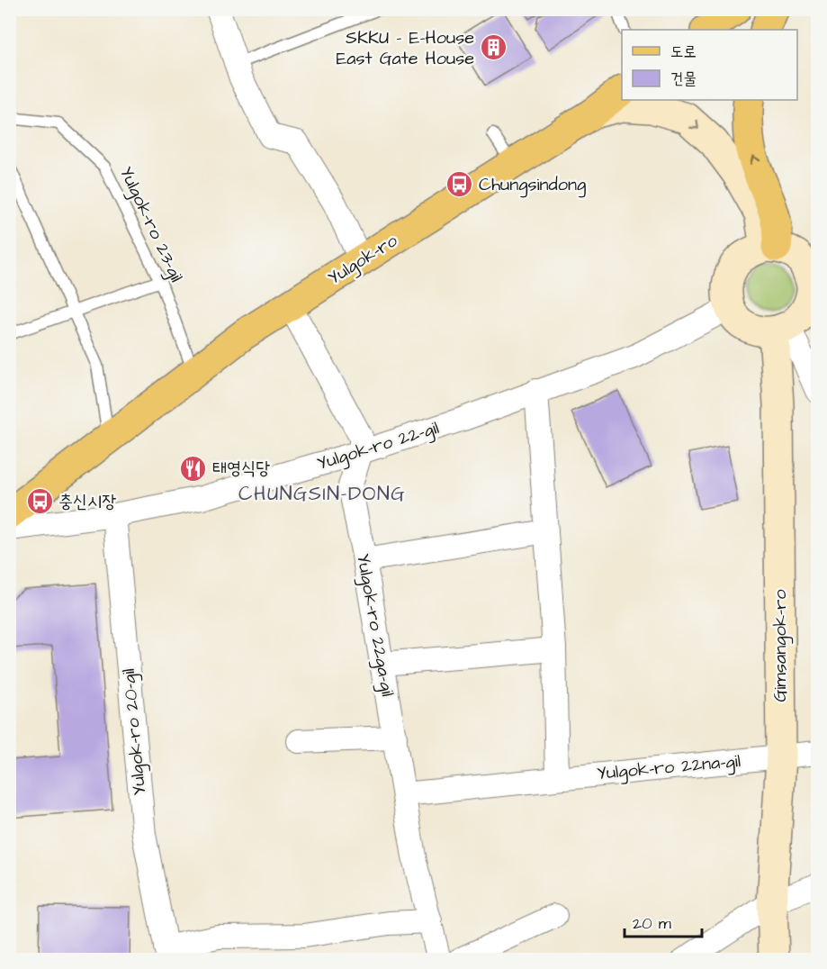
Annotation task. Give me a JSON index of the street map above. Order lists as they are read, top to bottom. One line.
{"streets":{"main road":["Yulgok-ro"],"street":["Yulgok-ro 22-gil","Yulgok-ro 22ga-gil","Gimsangok-ro","Yulgok-ro 20-gil","Yulgok-ro 22na-gil"],"lane":["Yulgok-ro 23-gil"]},"crossings":[["Yulgok-ro 23-gil","Yulgok-ro"],["Yulgok-ro","Yulgok-ro 22ga-gil"],["Yulgok-ro 22-gil","Yulgok-ro 22ga-gil"],["Yulgok-ro 22-gil","Gimsangok-ro"],["Yulgok-ro 22-gil","Yulgok-ro 20-gil"],["Yulgok-ro 22ga-gil","Yulgok-ro 20-gil"],["Yulgok-ro 22ga-gil","Yulgok-ro 22na-gil"],["Gimsangok-ro","Yulgok-ro 22na-gil"]],"districts":["CHUNGSIN-DONG"],"places":{"building":["SKKU - E-House East Gate House"],"bus stop":["Chungsindong","충신시장"],"restaurant":["태영식당"]},"legend":["도로","건물"],"scale_bar":"20 m"}
